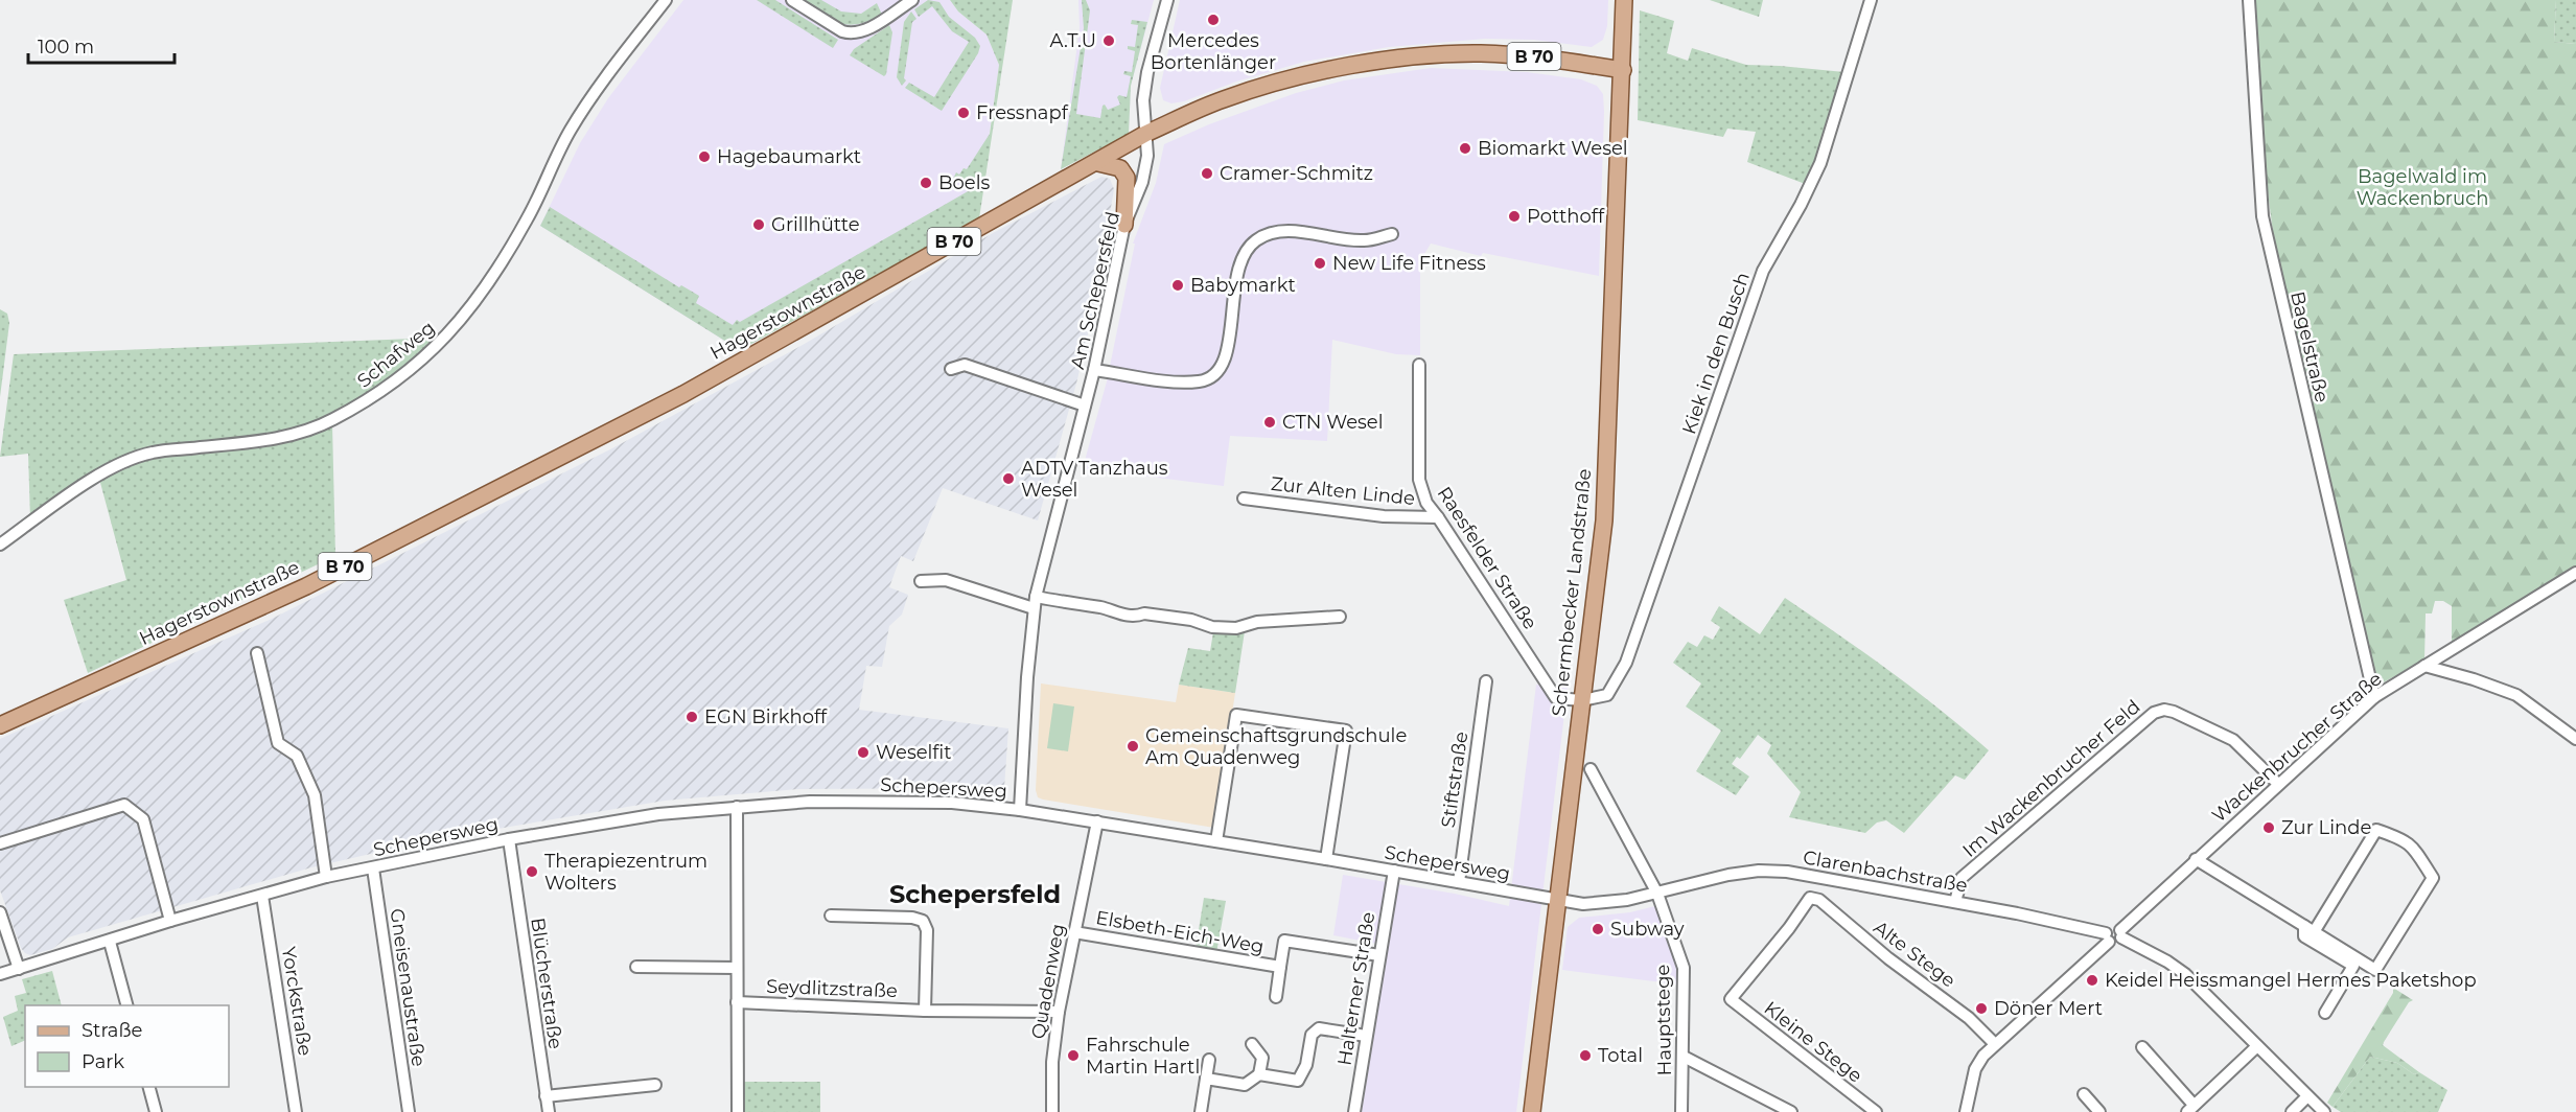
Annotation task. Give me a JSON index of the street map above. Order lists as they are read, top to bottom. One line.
{"streets":{"main road":["B 70","Hagerstownstraße","Schermbecker Landstraße"],"street":["Am Schepersfeld","Bagelstraße","Kiek in den Busch","Schafweg","Zur Alten Linde","Raesfelder Straße","Wackenbrucher Straße","Im Wackenbrucher Feld","Stiftstraße","Schepersweg","Clarenbachstraße","Elsbeth-Eich-Weg","Alte Stege","Quadenweg","Blücherstraße","Gneisenaustraße","Seydlitzstraße","Halterner Straße","Yorckstraße","Hauptstege","Kleine Stege"]},"crossings":[["Am Schepersfeld","Hagerstownstraße"],["Am Schepersfeld","Schepersweg"],["Hagerstownstraße","Schermbecker Landstraße"],["Bagelstraße","Wackenbrucher Straße"],["Kiek in den Busch","Raesfelder Straße"],["Kiek in den Busch","Schermbecker Landstraße"],["Zur Alten Linde","Raesfelder Straße"],["Raesfelder Straße","Schermbecker Landstraße"],["Schermbecker Landstraße","Schepersweg"],["Schermbecker Landstraße","Clarenbachstraße"],["Wackenbrucher Straße","Im Wackenbrucher Feld"],["Wackenbrucher Straße","Clarenbachstraße"],["Im Wackenbrucher Feld","Clarenbachstraße"],["Stiftstraße","Schepersweg"],["Schepersweg","Clarenbachstraße"],["Schepersweg","Quadenweg"],["Schepersweg","Blücherstraße"],["Schepersweg","Gneisenaustraße"],["Schepersweg","Halterner Straße"],["Schepersweg","Yorckstraße"],["Clarenbachstraße","Hauptstege"],["Elsbeth-Eich-Weg","Quadenweg"],["Elsbeth-Eich-Weg","Halterner Straße"],["Alte Stege","Kleine Stege"],["Quadenweg","Seydlitzstraße"]],"districts":["Schepersfeld"],"parks":["Bagelwald im Wackenbruch"],"places":["Mercedes Bortenlänger","A.T.U","Fressnapf","Biomarkt Wesel","Hagebaumarkt","Cramer-Schmitz","Boels","Potthoff","Grillhütte","New Life Fitness","Babymarkt","CTN Wesel","ADTV Tanzhaus Wesel","EGN Birkhoff","Gemeinschaftsgrundschule Am Quadenweg","Weselfit","Zur Linde","Therapiezentrum Wolters","Subway","Keidel Heissmangel Hermes Paketshop","Döner Mert","Fahrschule Martin Hartl","Total"],"legend":["Straße","Park"],"scale_bar":"100 m"}
